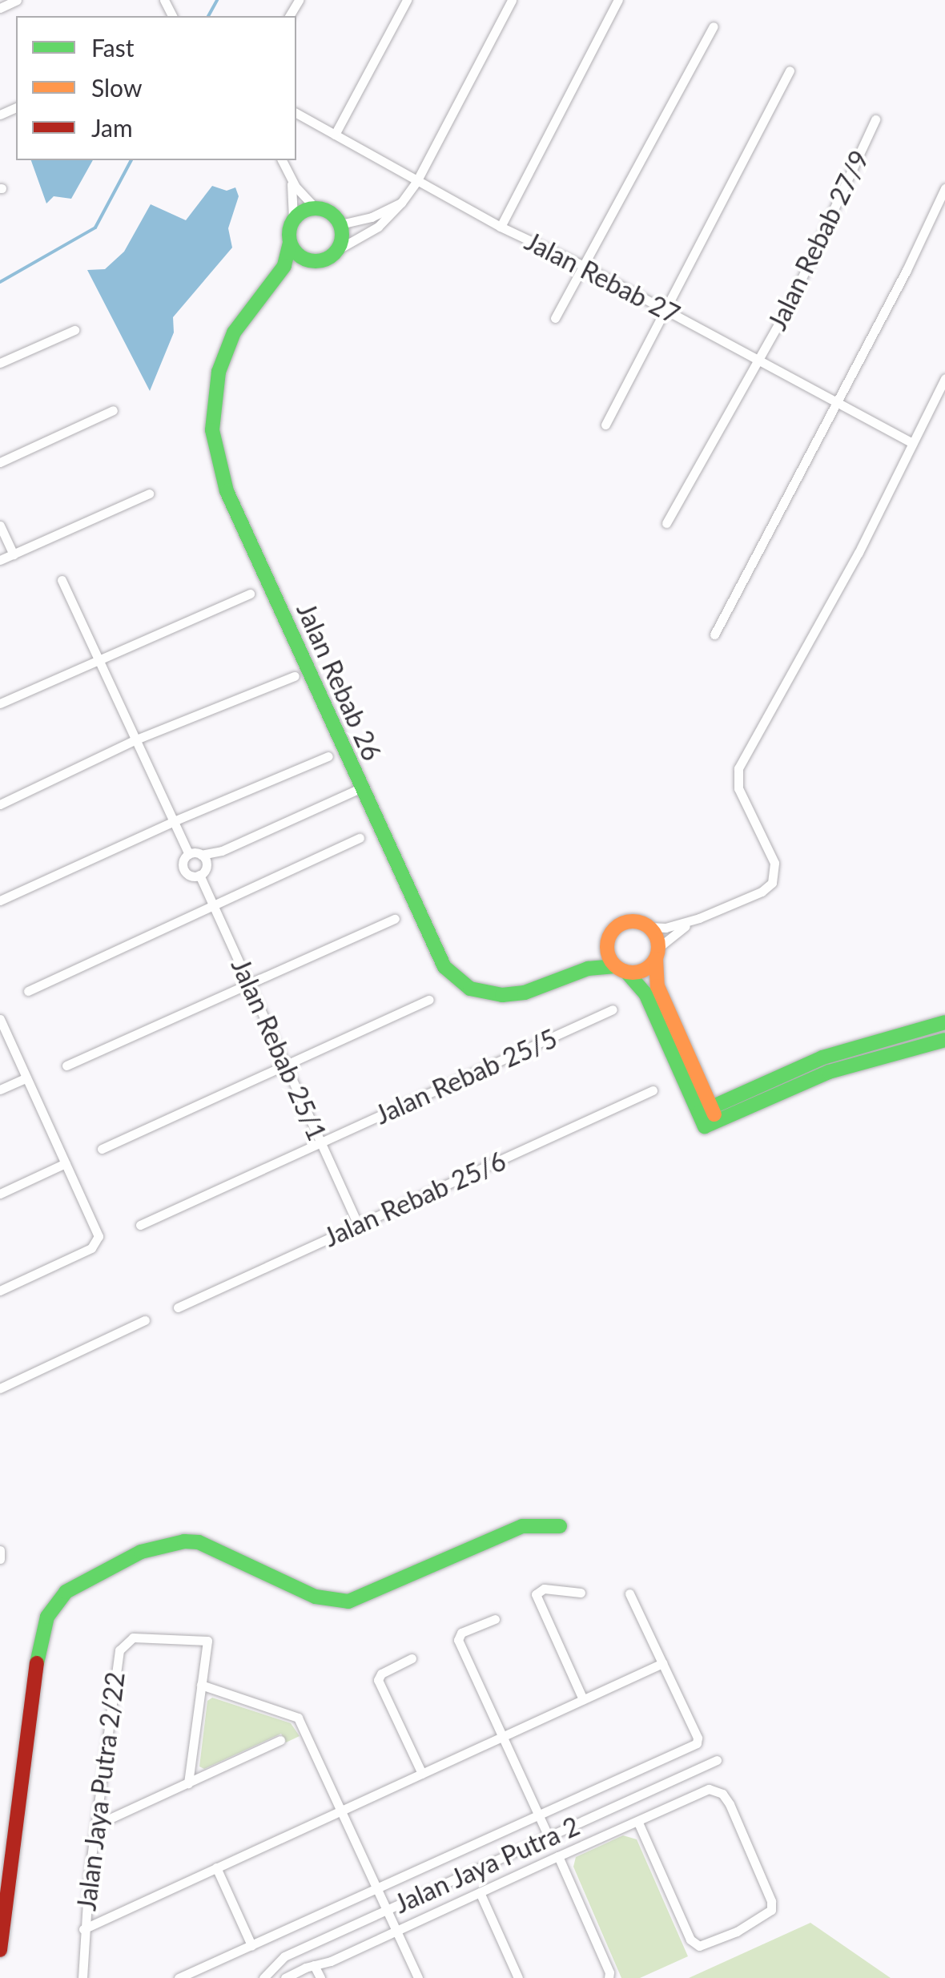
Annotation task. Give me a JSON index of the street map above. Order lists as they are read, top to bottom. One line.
{"streets":{"street":["Jalan Rebab 27/9","Jalan Rebab 27","Jalan Rebab 26","Jalan Rebab 25/1","Jalan Rebab 25/5","Jalan Rebab 25/6","Jalan Jaya Putra 2/22","Jalan Jaya Putra 2"]},"crossings":[["Jalan Rebab 27/9","Jalan Rebab 27"],["Jalan Rebab 25/1","Jalan Rebab 25/5"],["Jalan Rebab 25/1","Jalan Rebab 25/6"]],"legend":["Fast","Slow","Jam"]}
